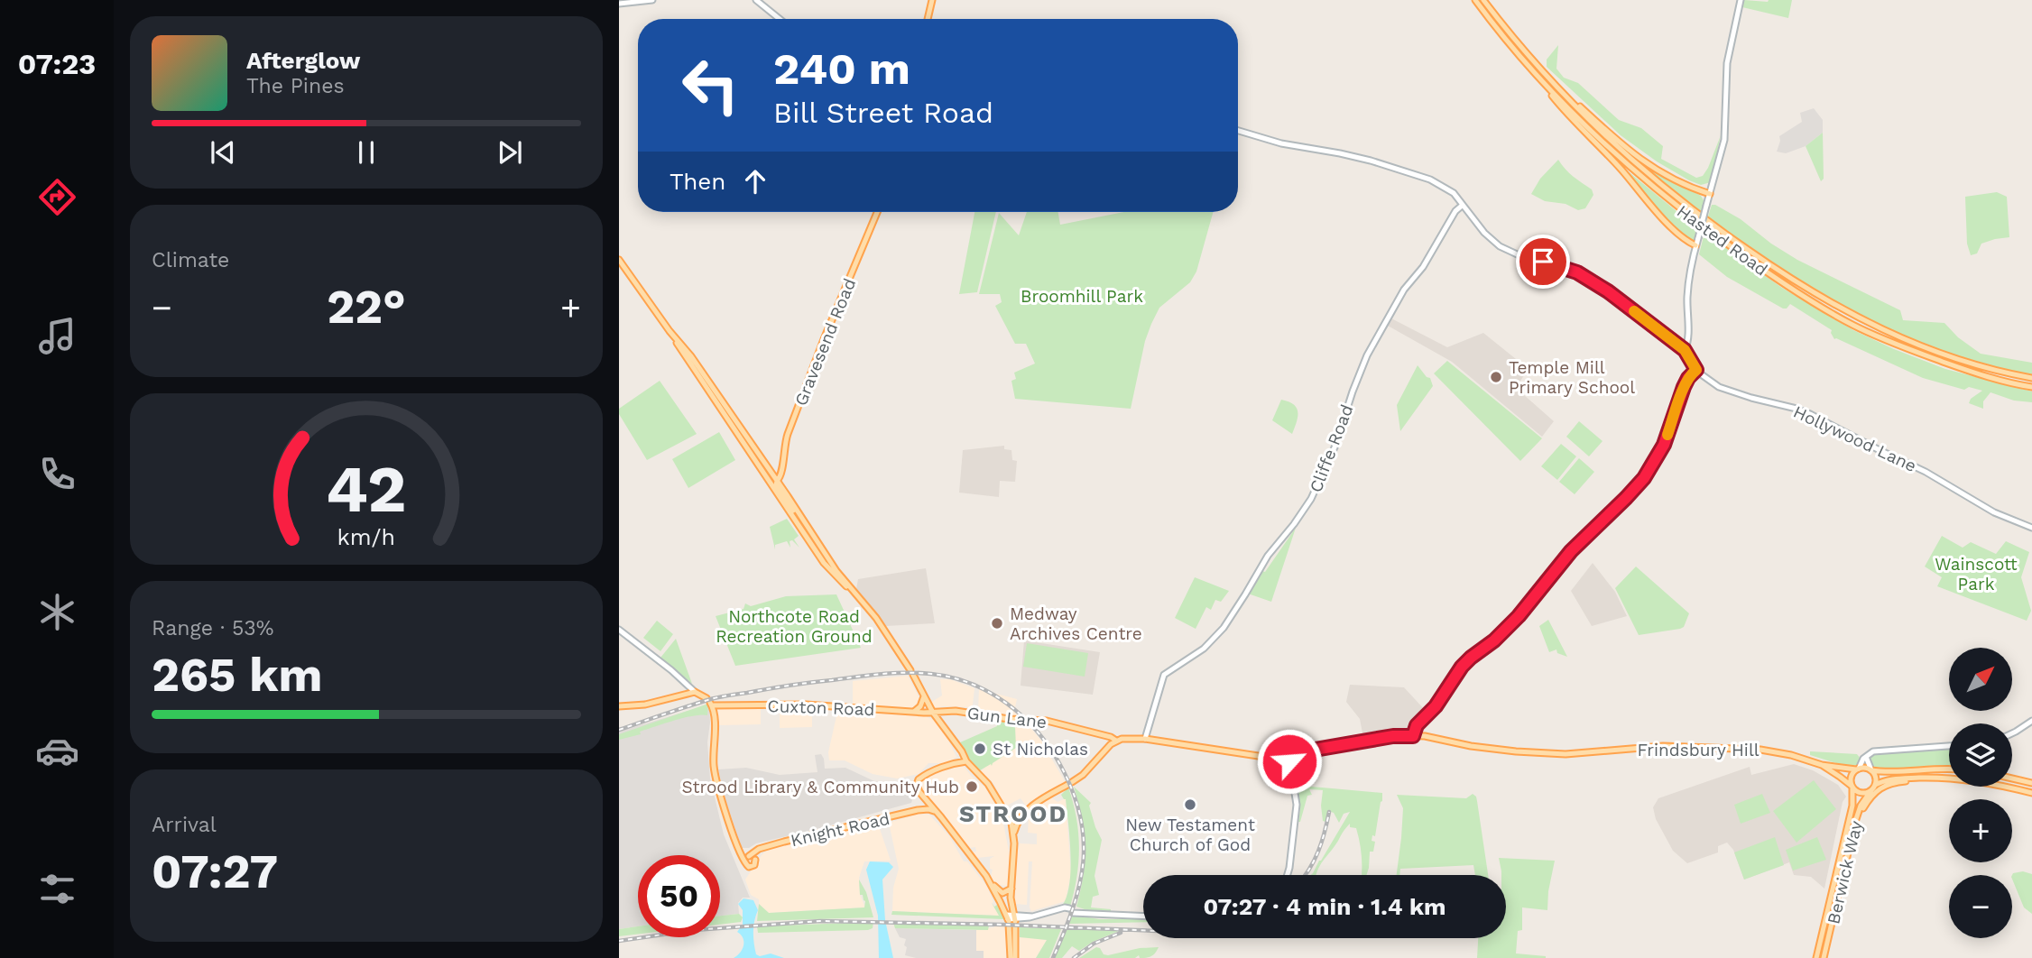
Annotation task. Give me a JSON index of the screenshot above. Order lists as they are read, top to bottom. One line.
{"streets":{"main road":["Hasted Road","Gravesend Road","Hollywood Lane","Cliffe Road","Cuxton Road","Gun Lane","Frindsbury Hill","Knight Road","Berwick Way"]},"crossings":[["Cliffe Road","Frindsbury Hill"],["Cuxton Road","Gun Lane"],["Gun Lane","Frindsbury Hill"],["Frindsbury Hill","Berwick Way"]],"districts":["STROOD"],"parks":["Broomhill Park","Wainscott Park","Northcote Road Recreation Ground"],"places":["Temple Mill Primary School","Medway Archives Centre","St Nicholas","Strood Library & Community Hub","New Testament Church of God"],"north":"top right","page":{"tabs":"07:23","turn":["240 m","Bill Street Road"],"song":["Afterglow","The Pines"],"then":"Then","tile":["Climate",["Range · 53%","265 km"],["Arrival","07:27"]],"heat":["−","22°","+"],"map_buttons":["+","−"],"limit":"50","trip":"07:27 · 4 min · 1.4 km","gauge":["42","km/h"]}}
